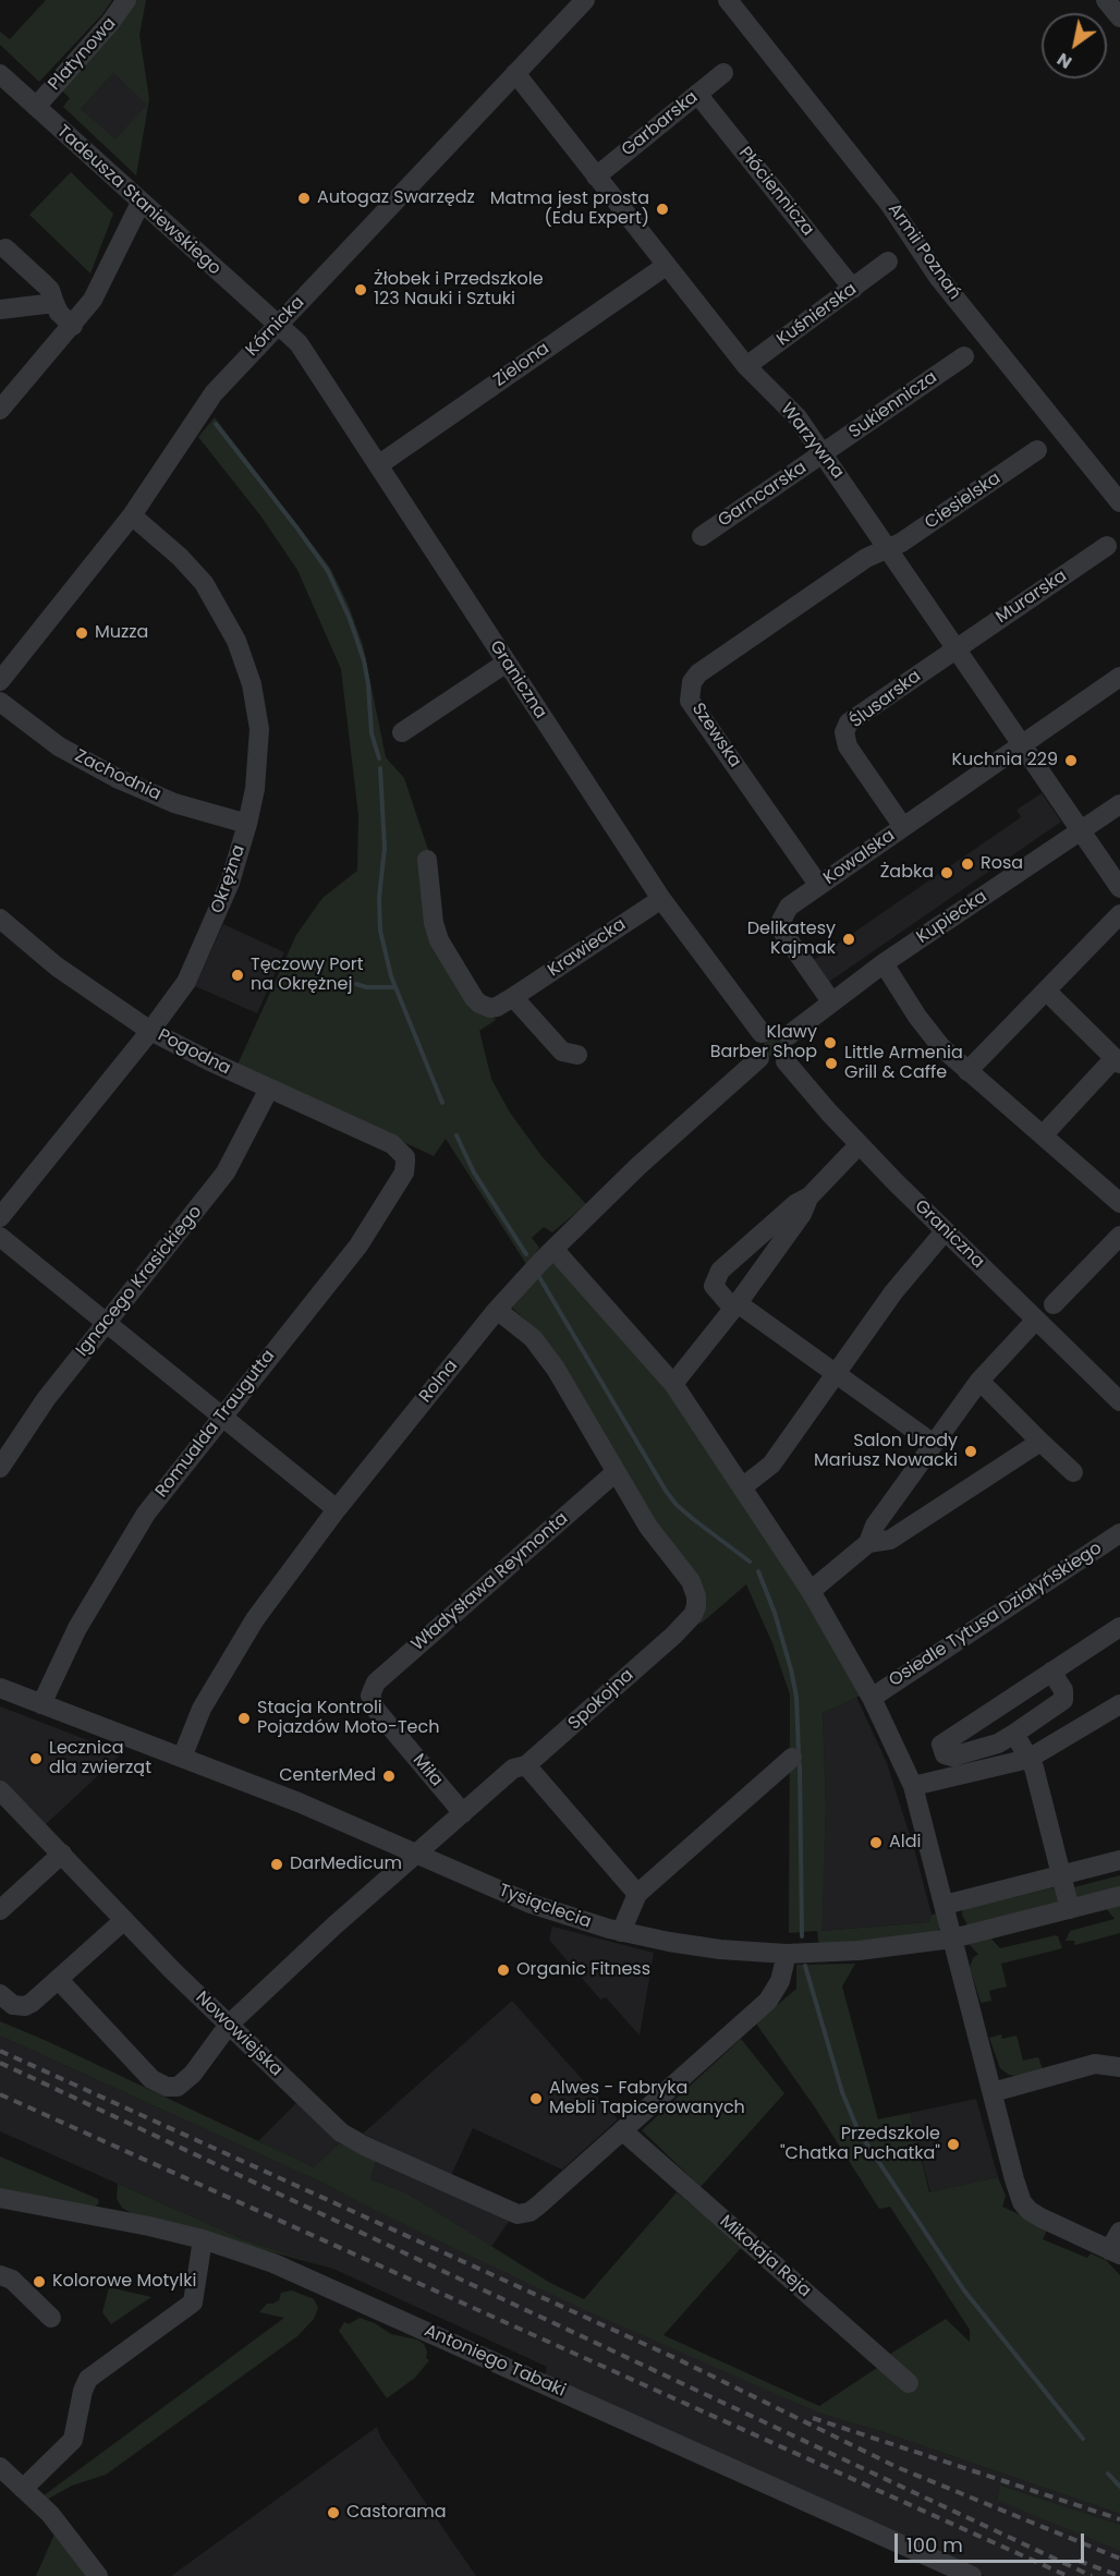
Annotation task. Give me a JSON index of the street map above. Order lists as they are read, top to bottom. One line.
{"streets":{"street":["Platynowa","Garbarska","Płóciennicza","Tadeusza Staniewskiego","Armii Poznań","Kuśnierska","Kórnicka","Zielona","Sukiennicza","Warzywna","Garncarska","Ciesielska","Murarska","Graniczna","Ślusarska","Szewska","Zachodnia","Kowalska","Okrężna","Kupiecka","Krawiecka","Pogodna","Ignacego Krasickiego","Rolna","Romualda Traugutta","Władysława Reymonta","Osiedle Tytusa Działyńskiego","Spokojna","Miła","Tysiąclecia","Nowowiejska","Mikołaja Reja","Antoniego Tabaki"]},"crossings":[["Platynowa","Tadeusza Staniewskiego"],["Garbarska","Płóciennicza"],["Garbarska","Warzywna"],["Płóciennicza","Kuśnierska"],["Tadeusza Staniewskiego","Kórnicka"],["Tadeusza Staniewskiego","Graniczna"],["Kuśnierska","Warzywna"],["Kórnicka","Warzywna"],["Kórnicka","Graniczna"],["Kórnicka","Okrężna"],["Zielona","Warzywna"],["Zielona","Graniczna"],["Sukiennicza","Warzywna"],["Sukiennicza","Garncarska"],["Warzywna","Garncarska"],["Warzywna","Ciesielska"],["Warzywna","Murarska"],["Warzywna","Ślusarska"],["Warzywna","Szewska"],["Warzywna","Kowalska"],["Warzywna","Kupiecka"],["Ciesielska","Szewska"],["Murarska","Ślusarska"],["Graniczna","Kupiecka"],["Graniczna","Krawiecka"],["Graniczna","Rolna"],["Ślusarska","Kowalska"],["Szewska","Kowalska"],["Zachodnia","Okrężna"],["Kowalska","Kupiecka"],["Okrężna","Pogodna"],["Kupiecka","Rolna"],["Pogodna","Ignacego Krasickiego"],["Pogodna","Romualda Traugutta"],["Rolna","Osiedle Tytusa Działyńskiego"],["Rolna","Spokojna"],["Rolna","Tysiąclecia"],["Romualda Traugutta","Tysiąclecia"],["Władysława Reymonta","Spokojna"],["Władysława Reymonta","Miła"],["Osiedle Tytusa Działyńskiego","Tysiąclecia"],["Spokojna","Miła"],["Spokojna","Tysiąclecia"],["Spokojna","Nowowiejska"],["Nowowiejska","Mikołaja Reja"]],"places":["Autogaz Swarzędz","Matma jest prosta (Edu Expert)","Żłobek i Przedszkole 123 Nauki i Sztuki","Muzza","Kuchnia 229","Rosa","Żabka","Delikatesy Kajmak","Tęczowy Port na Okrężnej","Klawy Barber Shop","Little Armenia Grill & Caffe","Salon Urody Mariusz Nowacki","Stacja Kontroli Pojazdów Moto-Tech","Lecznica dla zwierząt","CenterMed","Aldi","DarMedicum","Organic Fitness","Alwes - Fabryka Mebli Tapicerowanych","Przedszkole \"Chatka Puchatka\"","Kolorowe Motylki","Castorama"],"scale_bar":"100 m","north":"bottom left"}
